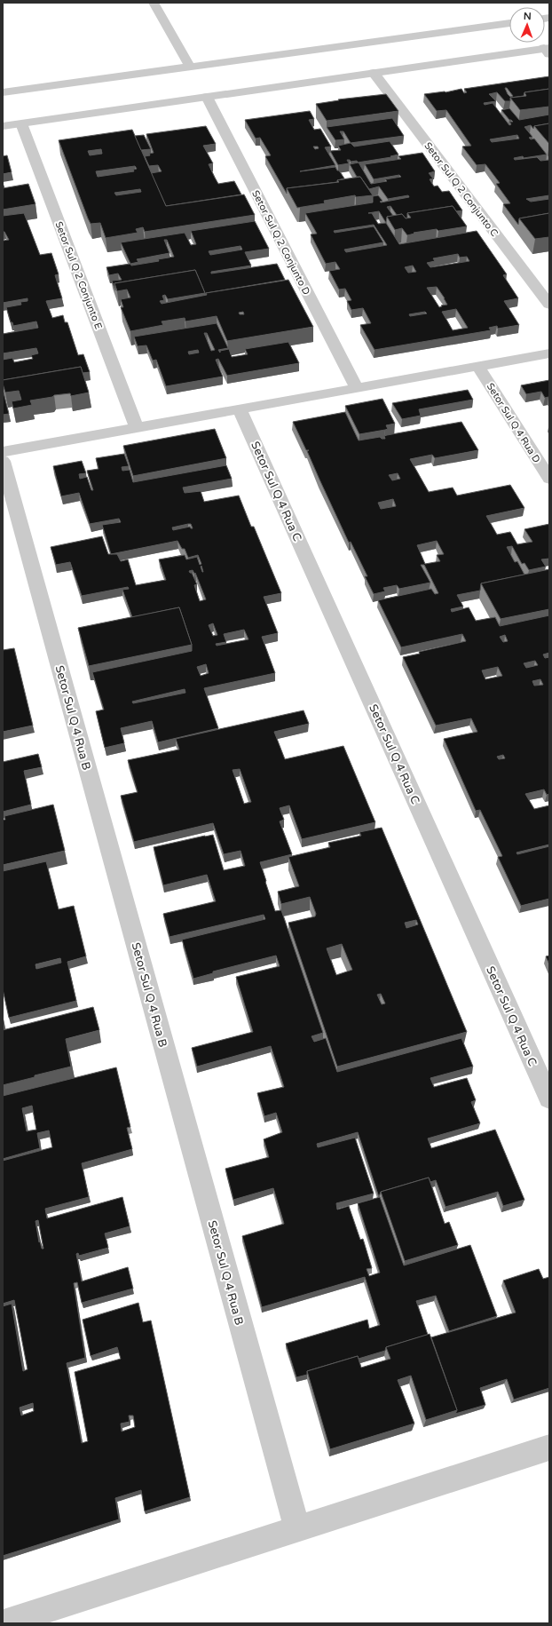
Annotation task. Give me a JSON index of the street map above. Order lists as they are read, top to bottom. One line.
{"streets":{"street":["Setor Sul Q 2 Conjunto C","Setor Sul Q 2 Conjunto D","Setor Sul Q 2 Conjunto E","Setor Sul Q 4 Rua D","Setor Sul Q 4 Rua C","Setor Sul Q 4 Rua B"]},"north":"top"}
